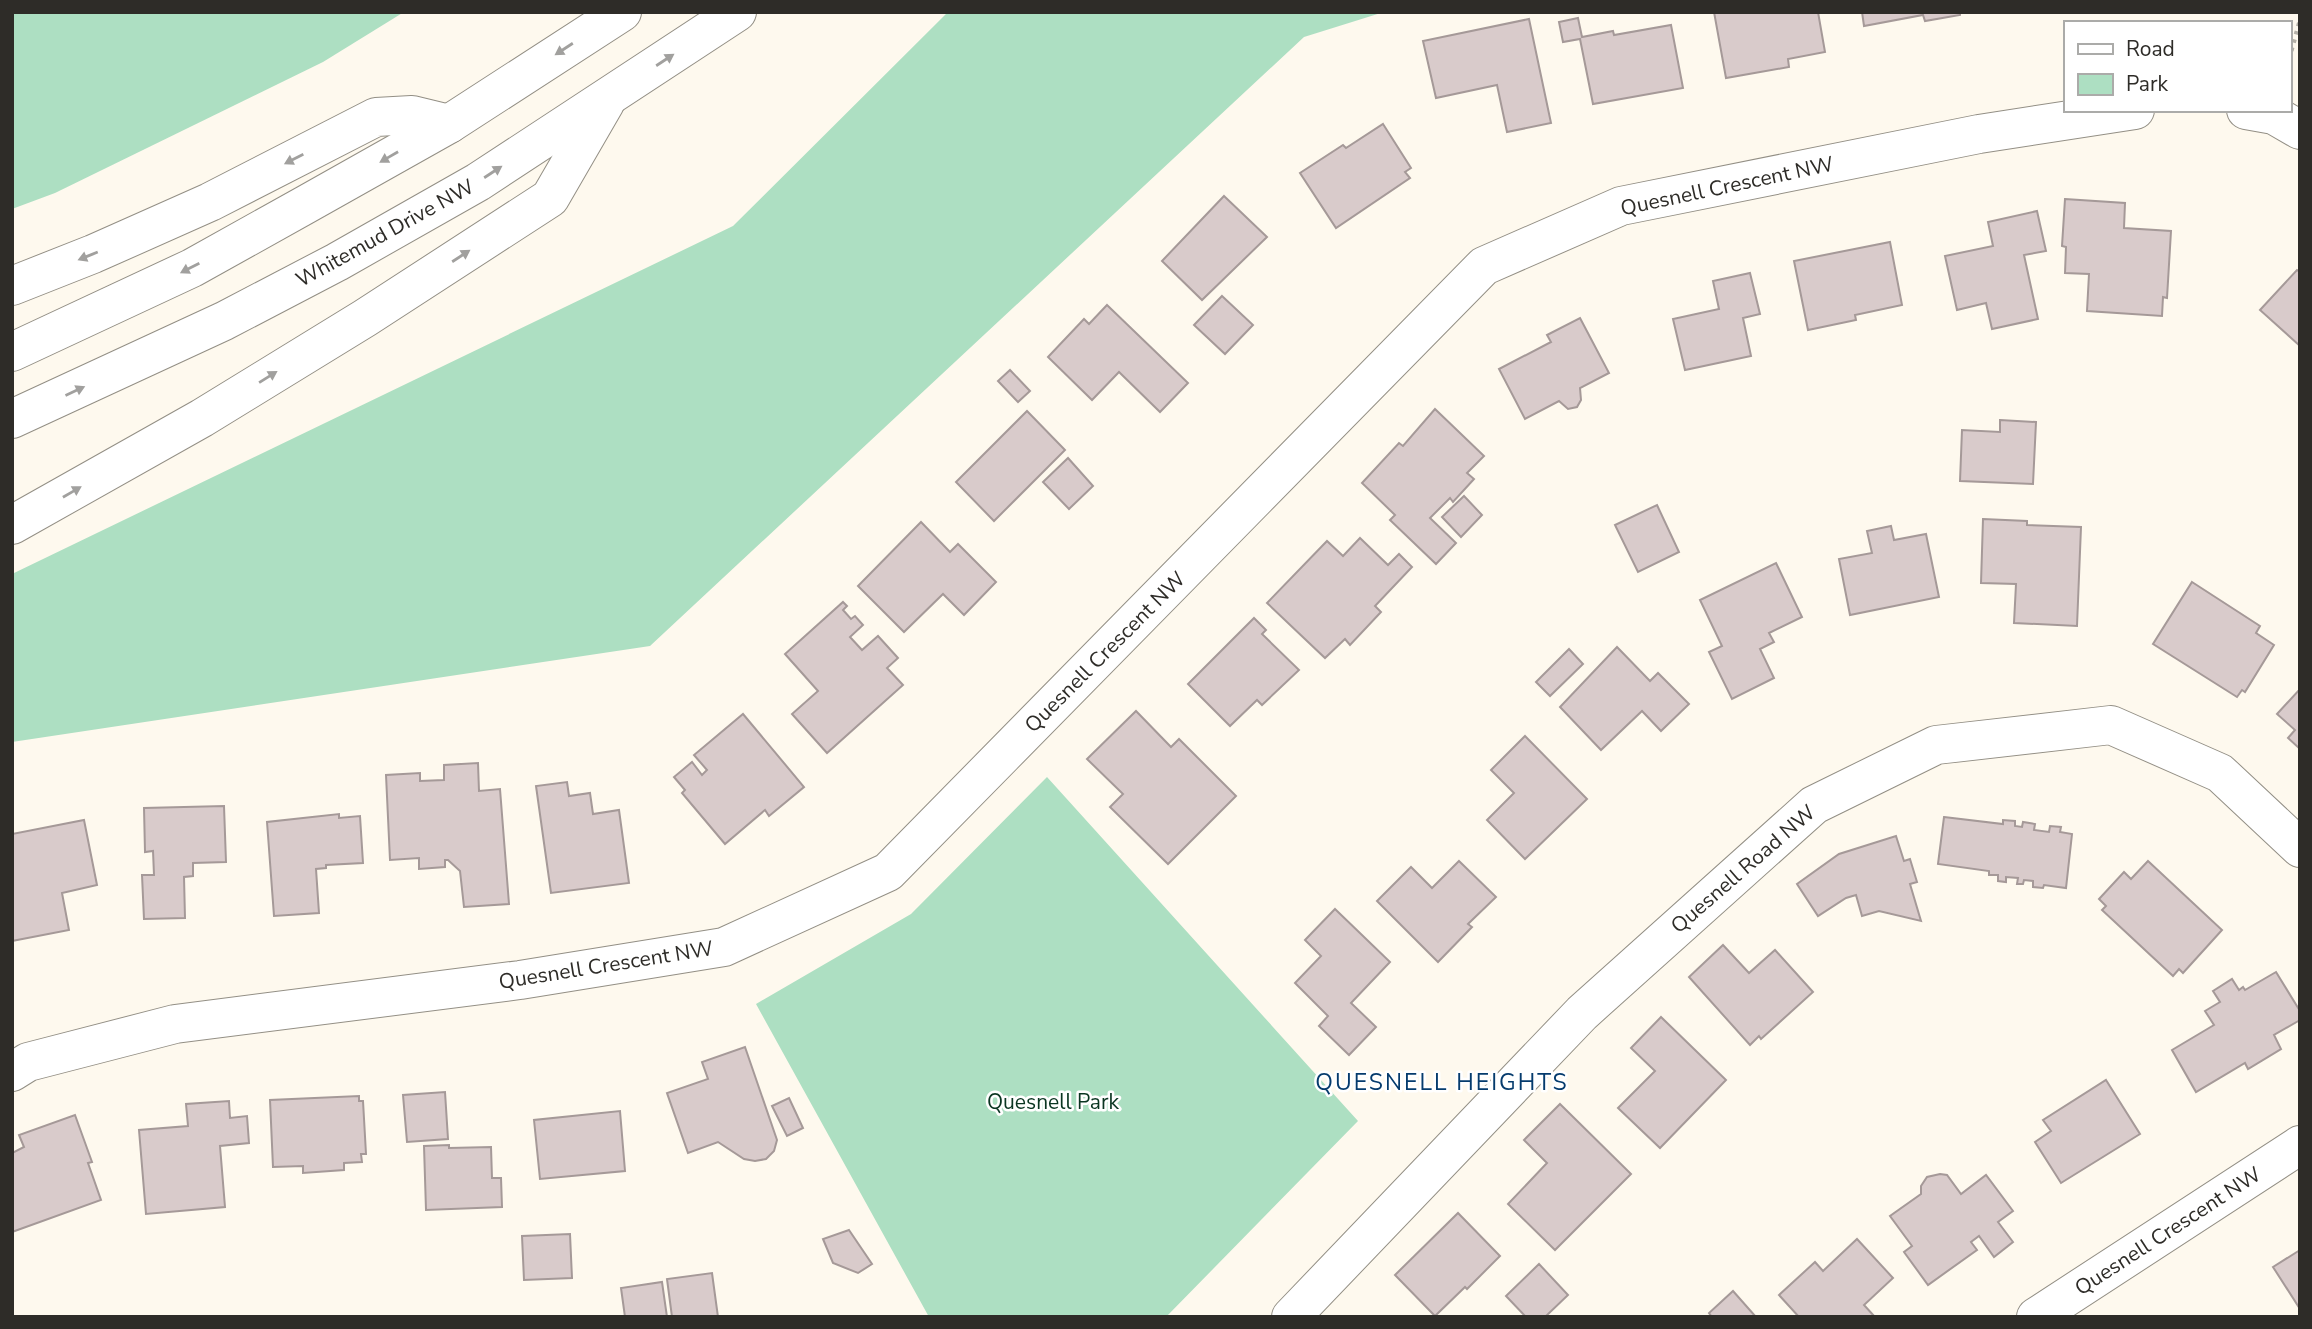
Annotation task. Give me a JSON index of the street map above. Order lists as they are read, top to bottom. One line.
{"streets":{"main road":["Quesnell Crescent NW","Whitemud Drive NW","Quesnell Road NW"]},"districts":["QUESNELL HEIGHTS"],"parks":["Quesnell Park"],"legend":["Road","Park"]}
